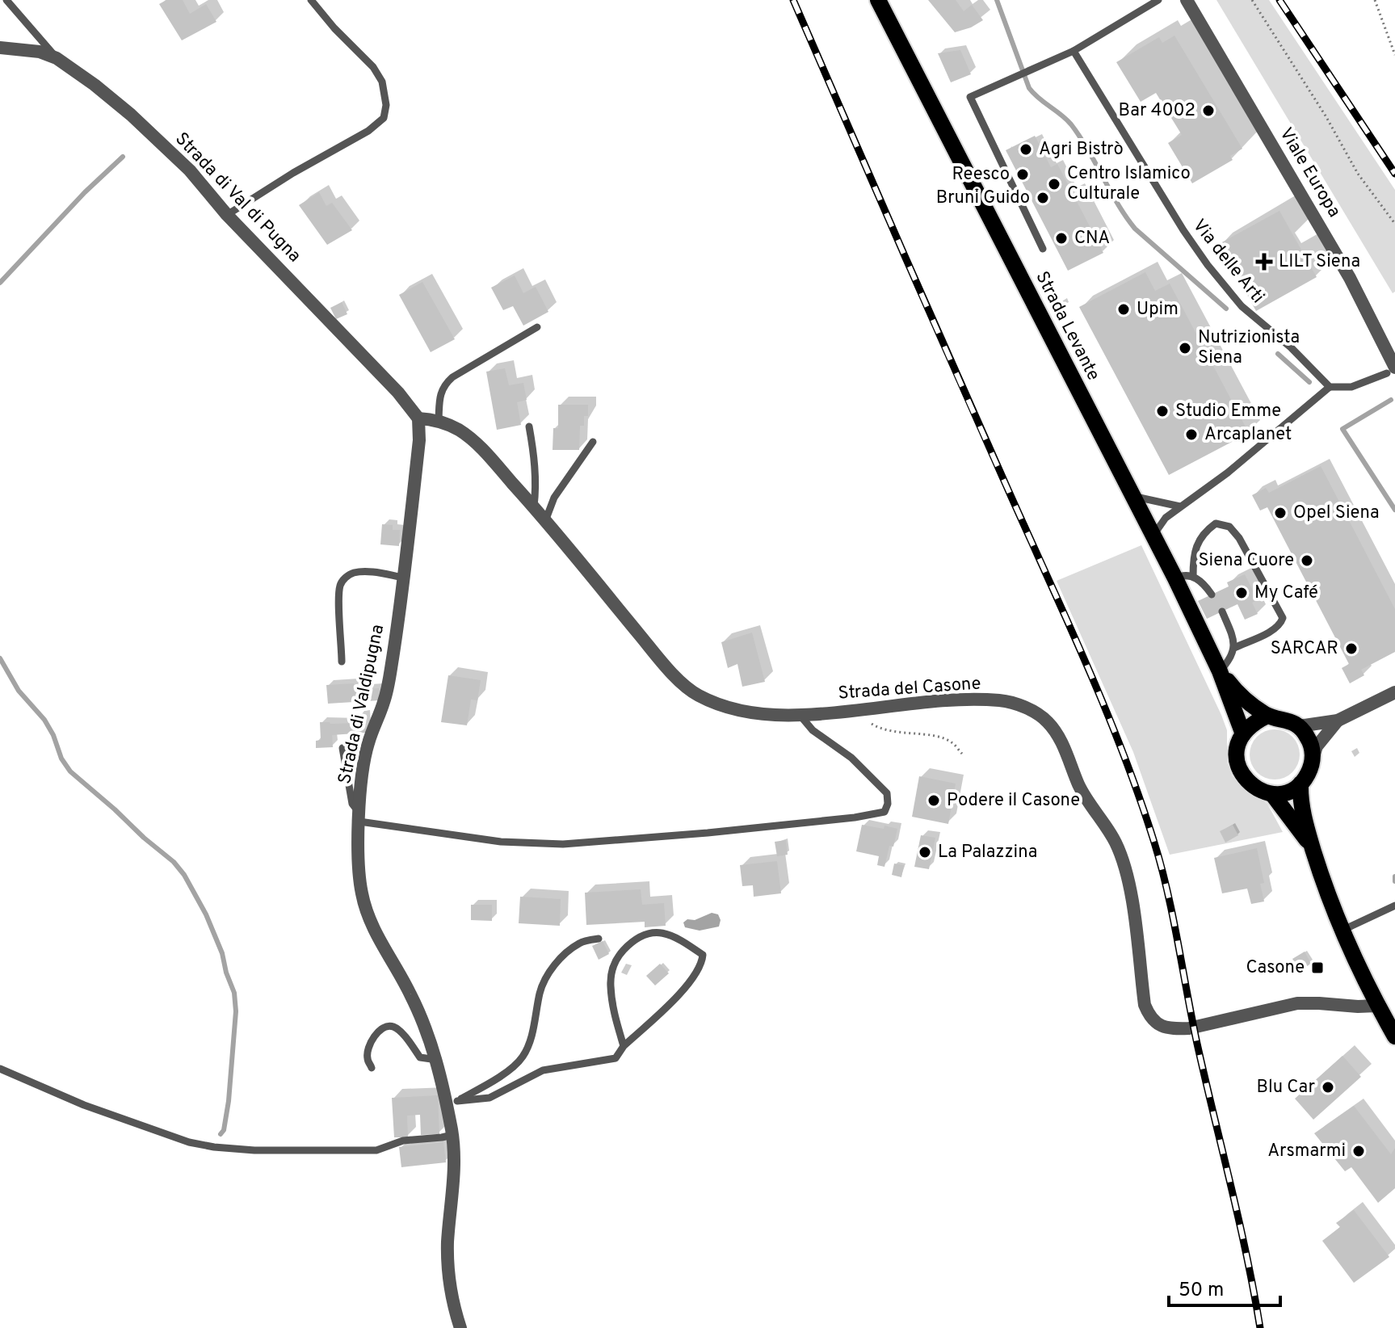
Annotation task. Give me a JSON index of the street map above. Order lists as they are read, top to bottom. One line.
{"streets":{"main road":["Strada Levante"],"street":["Viale Europa","Strada di Val di Pugna","Strada del Casone","Strada di Valdipugna"],"lane":["Via delle Arti"]},"crossings":[["Strada di Val di Pugna","Strada del Casone"],["Strada di Val di Pugna","Strada di Valdipugna"],["Strada Levante","Strada del Casone"],["Strada del Casone","Strada di Valdipugna"]],"places":{"other":["Bar 4002","Agri Bistrò","Reesco","Centro Islamico Culturale","Bruni Guido","CNA","Upim","Nutrizionista Siena","Studio Emme","Arcaplanet","Opel Siena","Siena Cuore","My Café","SARCAR","Podere il Casone","La Palazzina","Blu Car","Arsmarmi"],"health":["LILT Siena"],"transit":["Casone"]},"scale_bar":"50 m"}
